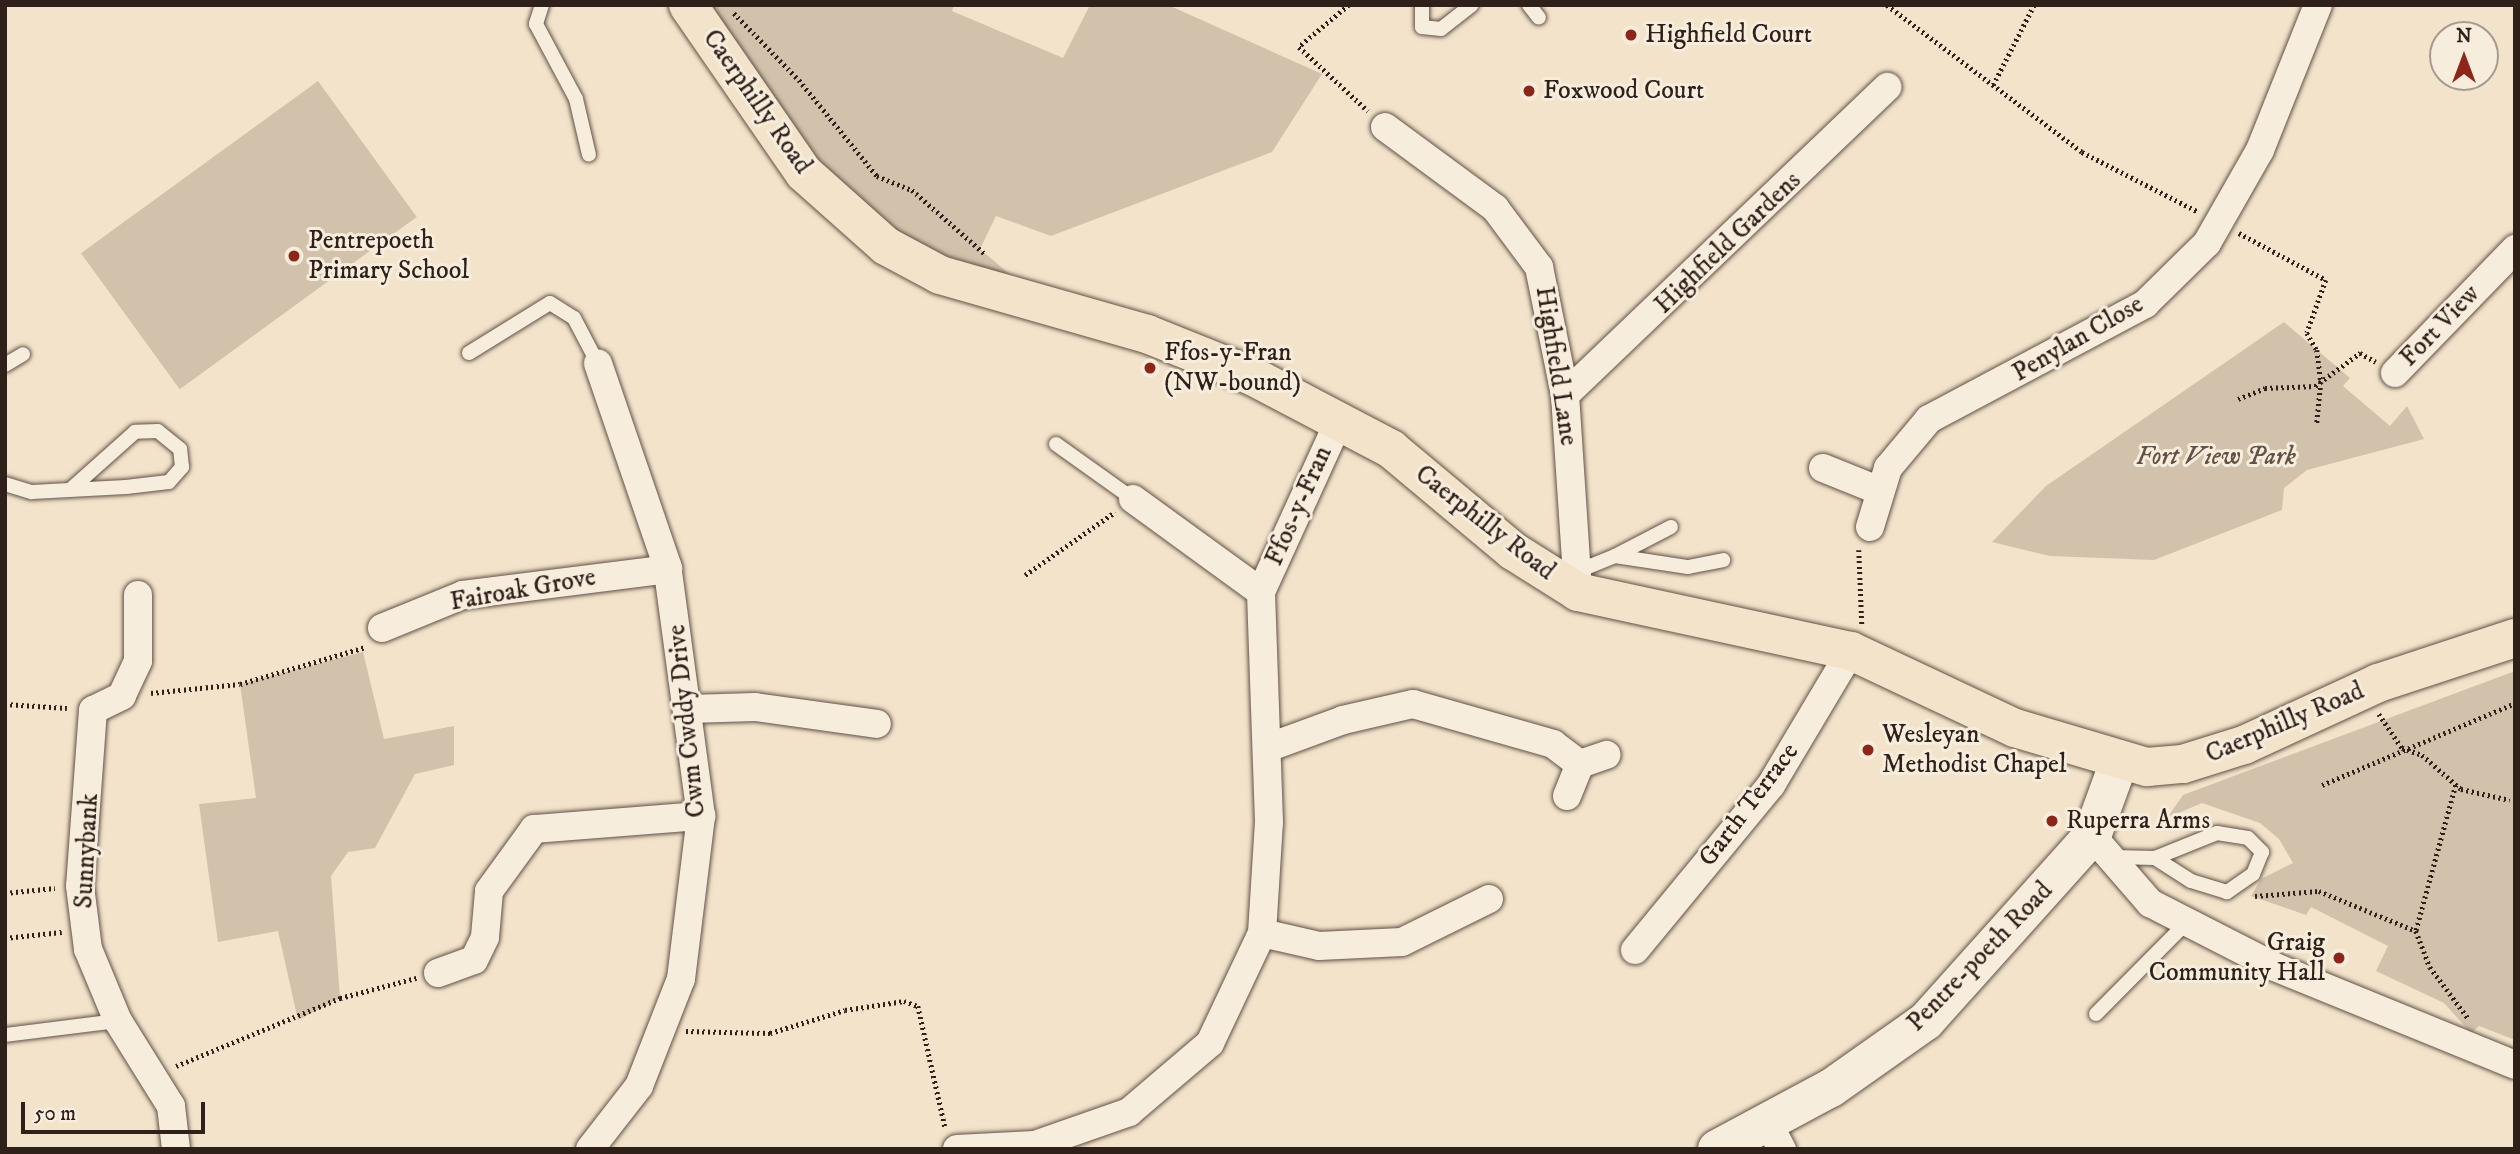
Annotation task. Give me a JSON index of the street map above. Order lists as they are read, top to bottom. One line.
{"streets":{"main road":["Caerphilly Road"],"street":["Highfield Gardens","Fort View","Penylan Close","Highfield Lane","Ffos-y-Fran","Fairoak Grove","Cwm Cwddy Drive","Garth Terrace","Sunnybank","Pentre-poeth Road"]},"crossings":[["Caerphilly Road","Highfield Lane"],["Caerphilly Road","Ffos-y-Fran"],["Caerphilly Road","Garth Terrace"],["Caerphilly Road","Pentre-poeth Road"],["Highfield Gardens","Highfield Lane"],["Fairoak Grove","Cwm Cwddy Drive"]],"parks":["Fort View Park"],"places":["Highfield Court","Foxwood Court","Pentrepoeth Primary School","Ffos-y-Fran (NW-bound)","Wesleyan Methodist Chapel","Ruperra Arms","Graig Community Hall"],"scale_bar":"50 m","north":"top"}
